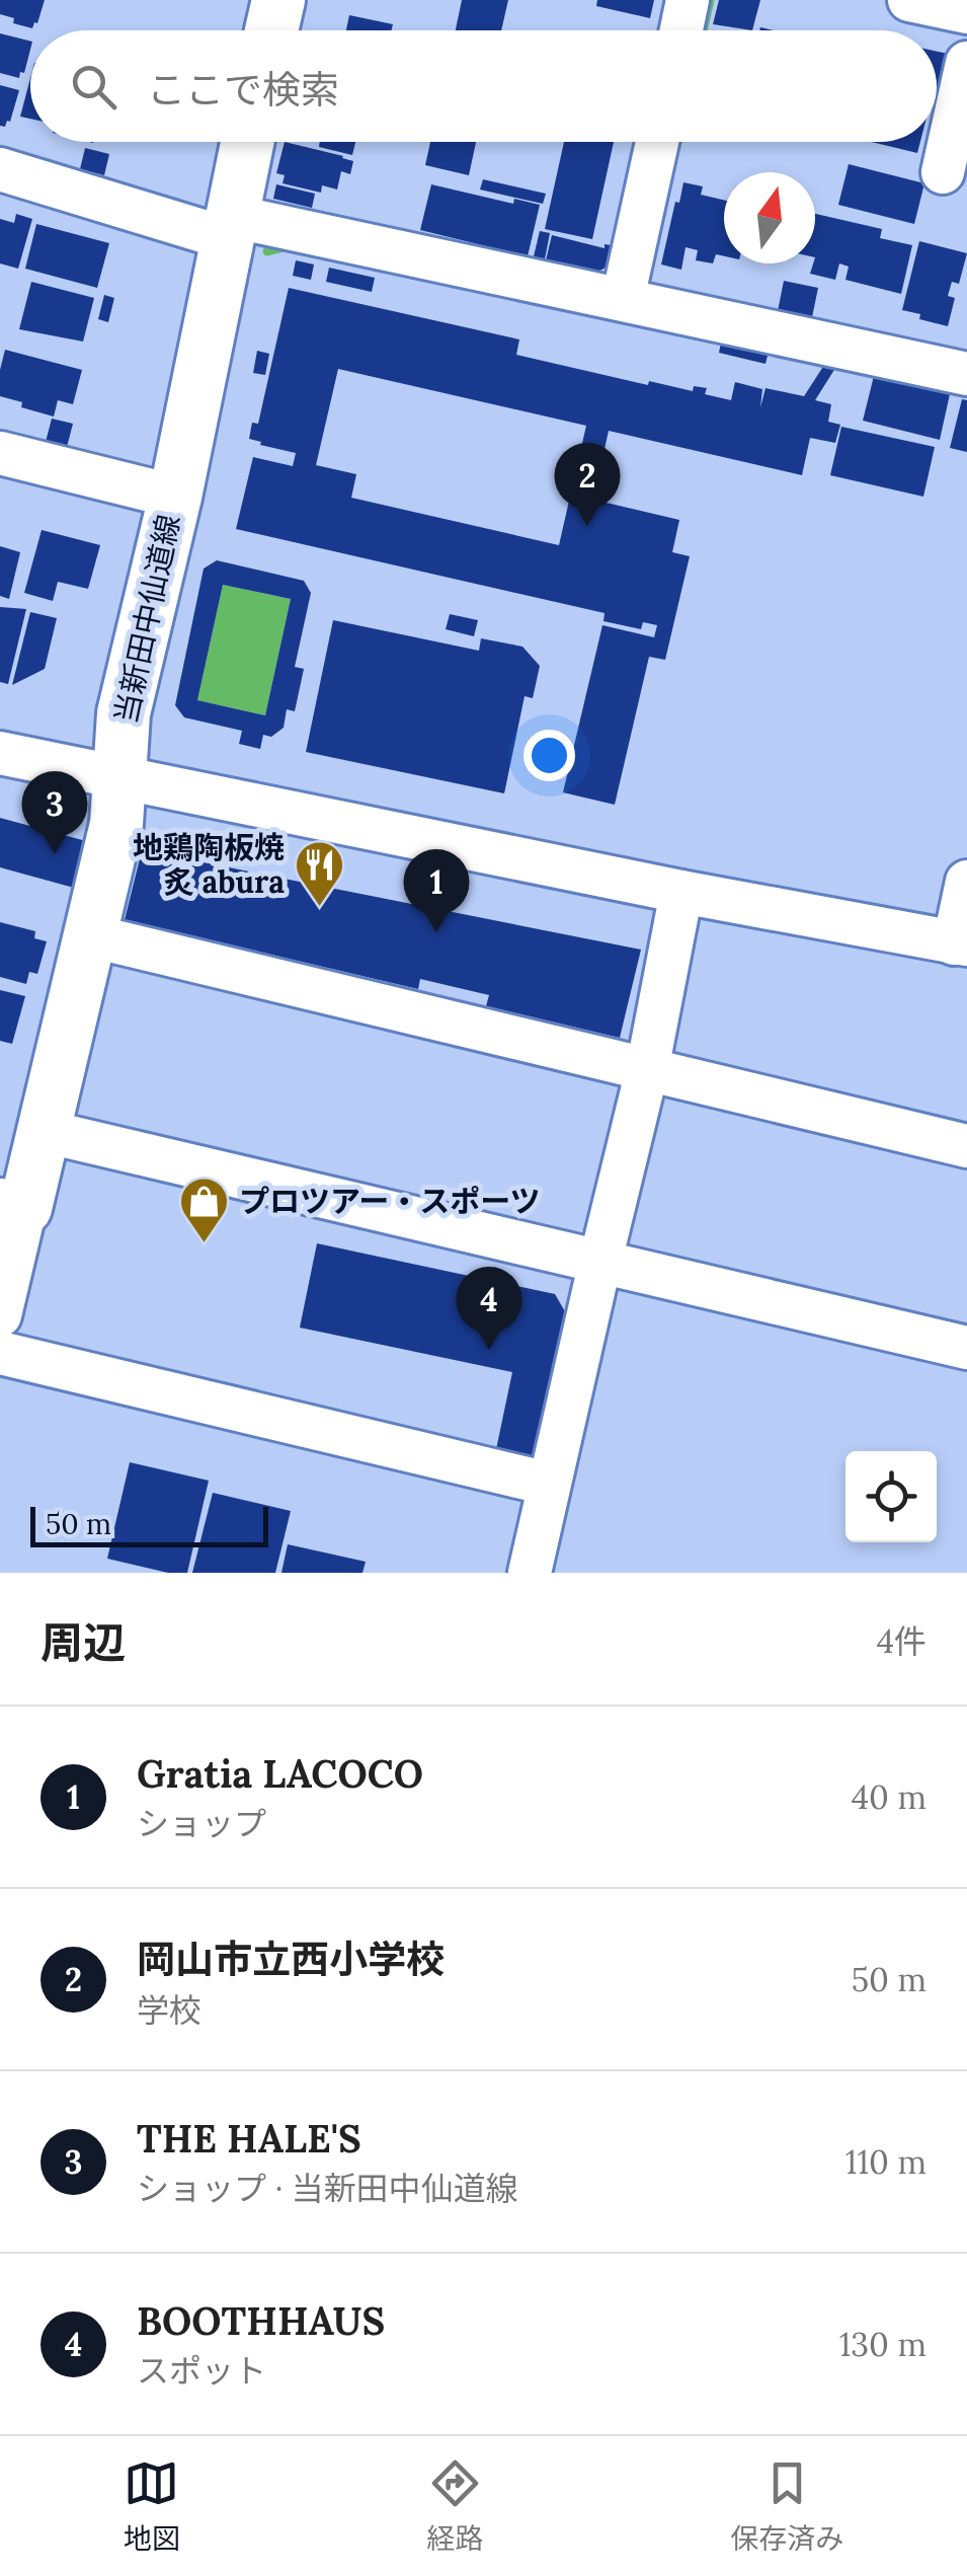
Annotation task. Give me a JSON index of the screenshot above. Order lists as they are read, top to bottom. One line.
{"streets":{"main road":["当新田中仙道線"]},"places":{"restaurant":["地鶏陶板焼 炙 abura"],"shop":["プロツアー・スポーツ"]},"scale_bar":"50 m","north":"top","page":{"search":"ここで検索","pins":["2","3","1","4"],"scale":"50 m","heading":["周辺","4件"],"list":[{"mark":"1","name":"Gratia LACOCO","note":"ショップ","value":"40 m"},{"mark":"2","name":"岡山市立西小学校","note":"学校","value":"50 m"},{"mark":"3","name":"THE HALE'S","note":"ショップ · 当新田中仙道線","value":"110 m"},{"mark":"4","name":"BOOTHHAUS","note":"スポット","value":"130 m"}],"nav":["地図","経路","保存済み"]}}
